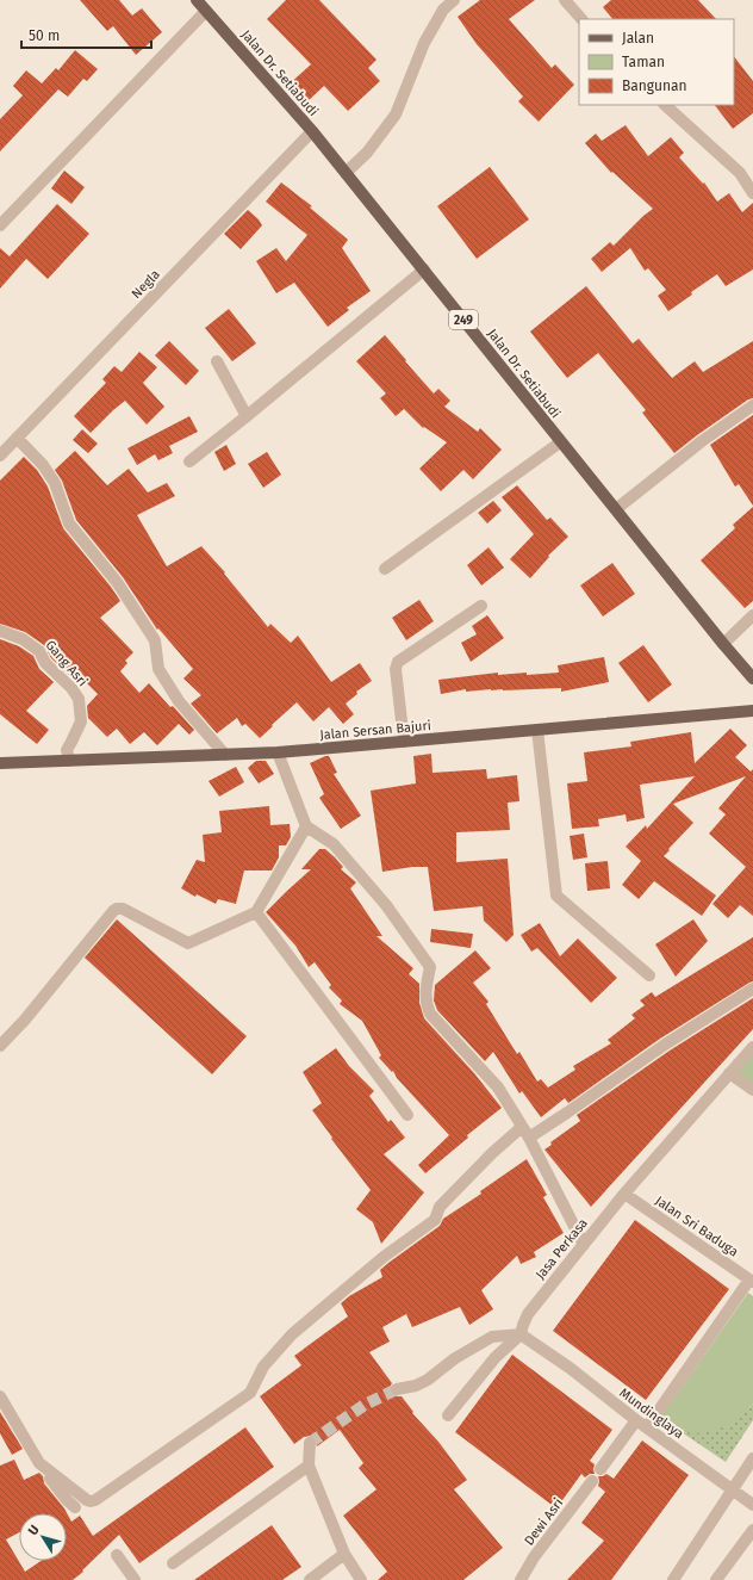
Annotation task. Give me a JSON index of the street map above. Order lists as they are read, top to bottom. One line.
{"streets":{"main road":["Jalan Dr. Setiabudi","249","Jalan Sersan Bajuri"],"street":["Negla","Gang Asri","Jalan Sri Baduga","Jasa Perkasa","Mundinglaya","Dewi Asri"]},"crossings":[["Jalan Dr. Setiabudi","Negla"],["Gang Asri","Jalan Sersan Bajuri"],["Jalan Sri Baduga","Jasa Perkasa"],["Jasa Perkasa","Mundinglaya"]],"legend":["Jalan","Taman","Bangunan"],"scale_bar":"50 m","north":"top left"}
